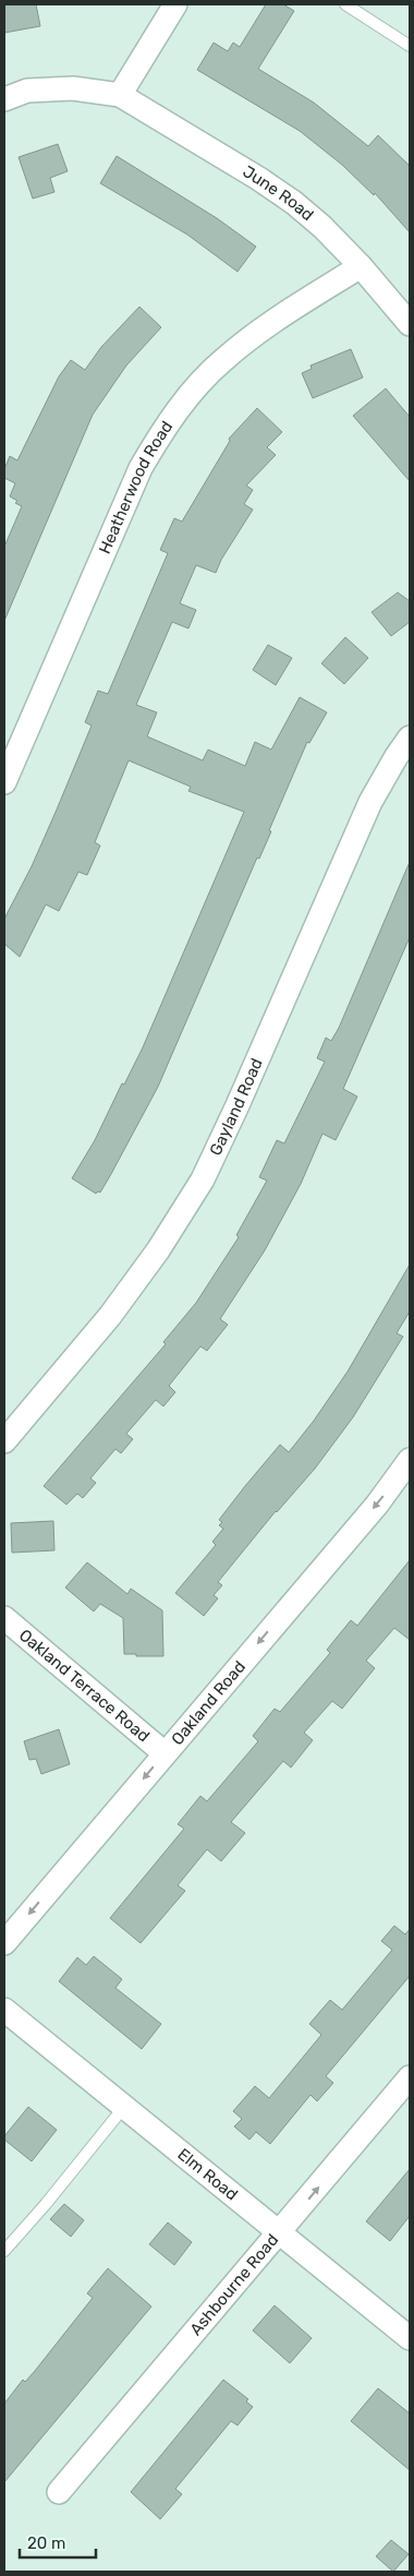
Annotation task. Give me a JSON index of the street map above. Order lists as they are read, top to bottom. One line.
{"streets":{"street":["June Road","Heatherwood Road","Gayland Road","Oakland Terrace Road","Oakland Road","Elm Road","Ashbourne Road"]},"crossings":[["June Road","Heatherwood Road"],["Oakland Terrace Road","Oakland Road"],["Elm Road","Ashbourne Road"]],"one_way":["Oakland Road","Ashbourne Road"],"scale_bar":"20 m"}
